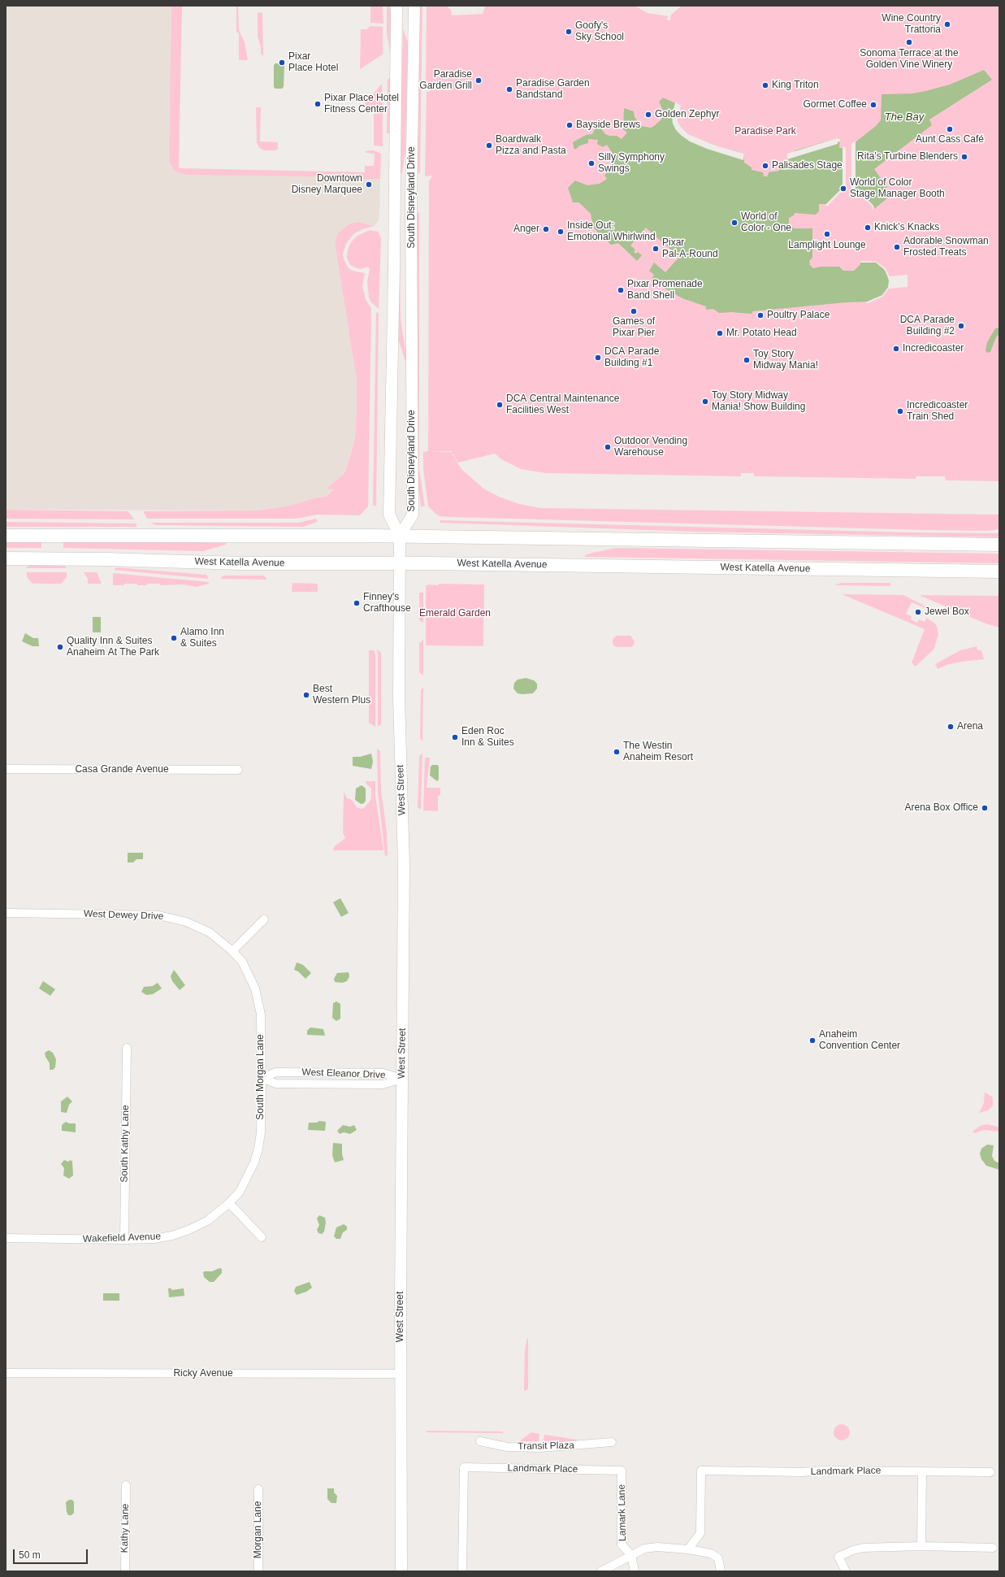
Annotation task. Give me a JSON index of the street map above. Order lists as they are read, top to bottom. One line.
{"streets":{"main road":["South Disneyland Drive","West Katella Avenue","West Street"],"street":["Casa Grande Avenue","West Dewey Drive","West Eleanor Drive","South Morgan Lane","South Kathy Lane","Wakefield Avenue","Ricky Avenue","Transit Plaza","Landmark Place","Lamark Lane","Kathy Lane","Morgan Lane"]},"crossings":[["South Disneyland Drive","West Street"],["West Katella Avenue","West Street"],["West Street","West Eleanor Drive"],["West Street","Ricky Avenue"],["West Dewey Drive","South Morgan Lane"],["West Eleanor Drive","South Morgan Lane"],["South Morgan Lane","Wakefield Avenue"],["South Kathy Lane","Wakefield Avenue"],["Landmark Place","Lamark Lane"]],"water":["The Bay"],"parks":["Paradise Park","Emerald Garden"],"places":["Wine Country Trattoria","Goofy's Sky School","Sonoma Terrace at the Golden Vine Winery","Pixar Place Hotel","Paradise Garden Grill","King Triton","Paradise Garden Bandstand","Pixar Place Hotel Fitness Center","Gormet Coffee","Golden Zephyr","Bayside Brews","Aunt Cass Café","Boardwalk Pizza and Pasta","Rita's Turbine Blenders","Silly Symphony Swings","Palisades Stage","Downtown Disney Marquee","World of Color Stage Manager Booth","World of Color - One","Knick's Knacks","Anger","Inside Out: Emotional Whirlwind","Lamplight Lounge","Adorable Snowman Frosted Treats","Pixar Pal-A-Round","Pixar Promenade Band Shell","Games of Pixar Pier","Poultry Palace","DCA Parade Building #2","Mr. Potato Head","Incredicoaster","DCA Parade Building #1","Toy Story Midway Mania!","Toy Story Midway Mania! Show Building","DCA Central Maintenance Facilities West","Incredicoaster Train Shed","Outdoor Vending Warehouse","Finney's Crafthouse","Jewel Box","Alamo Inn & Suites","Quality Inn & Suites Anaheim At The Park","Best Western Plus","Arena","Eden Roc Inn & Suites","The Westin Anaheim Resort","Arena Box Office","Anaheim Convention Center"],"scale_bar":"50 m"}
